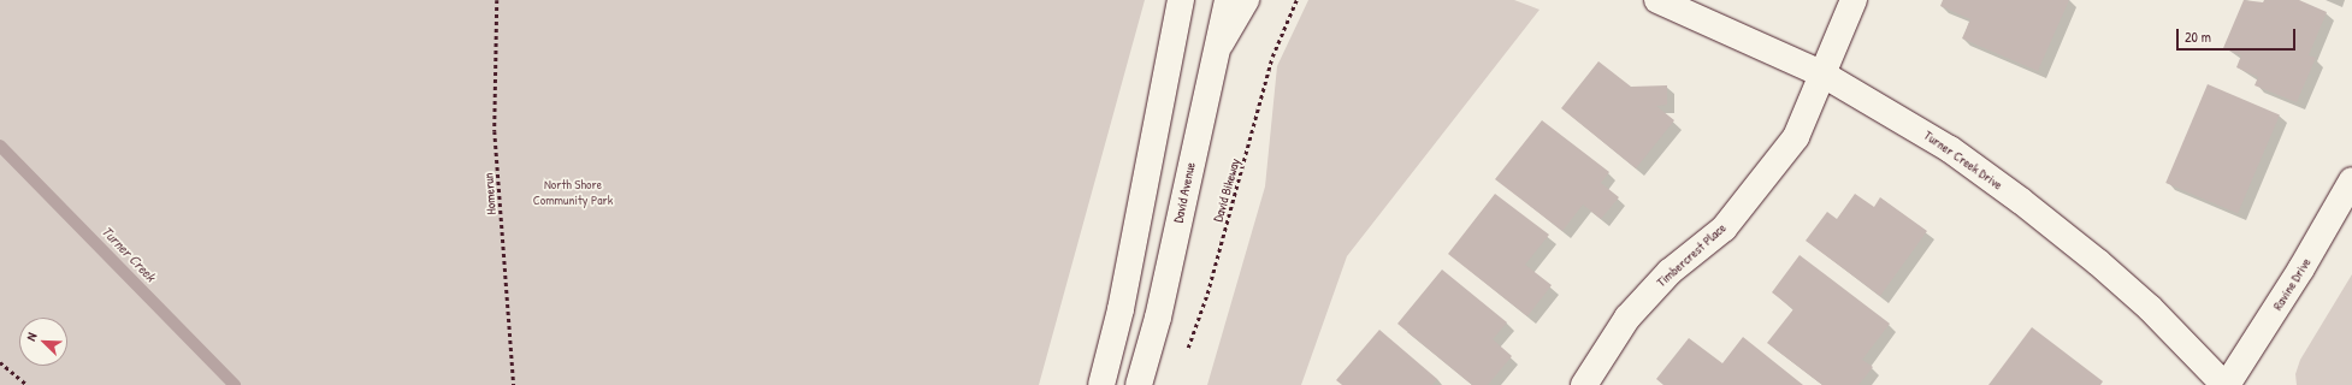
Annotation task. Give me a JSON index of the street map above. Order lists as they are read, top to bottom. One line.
{"streets":{"street":["Turner Creek Drive","David Avenue","Timbercrest Place","Ravine Drive"],"path":["David Bikeway","Homerun"]},"crossings":[["Turner Creek Drive","Timbercrest Place"],["Turner Creek Drive","Ravine Drive"]],"water":["Turner Creek"],"parks":["North Shore Community Park"],"scale_bar":"20 m","north":"top left"}
